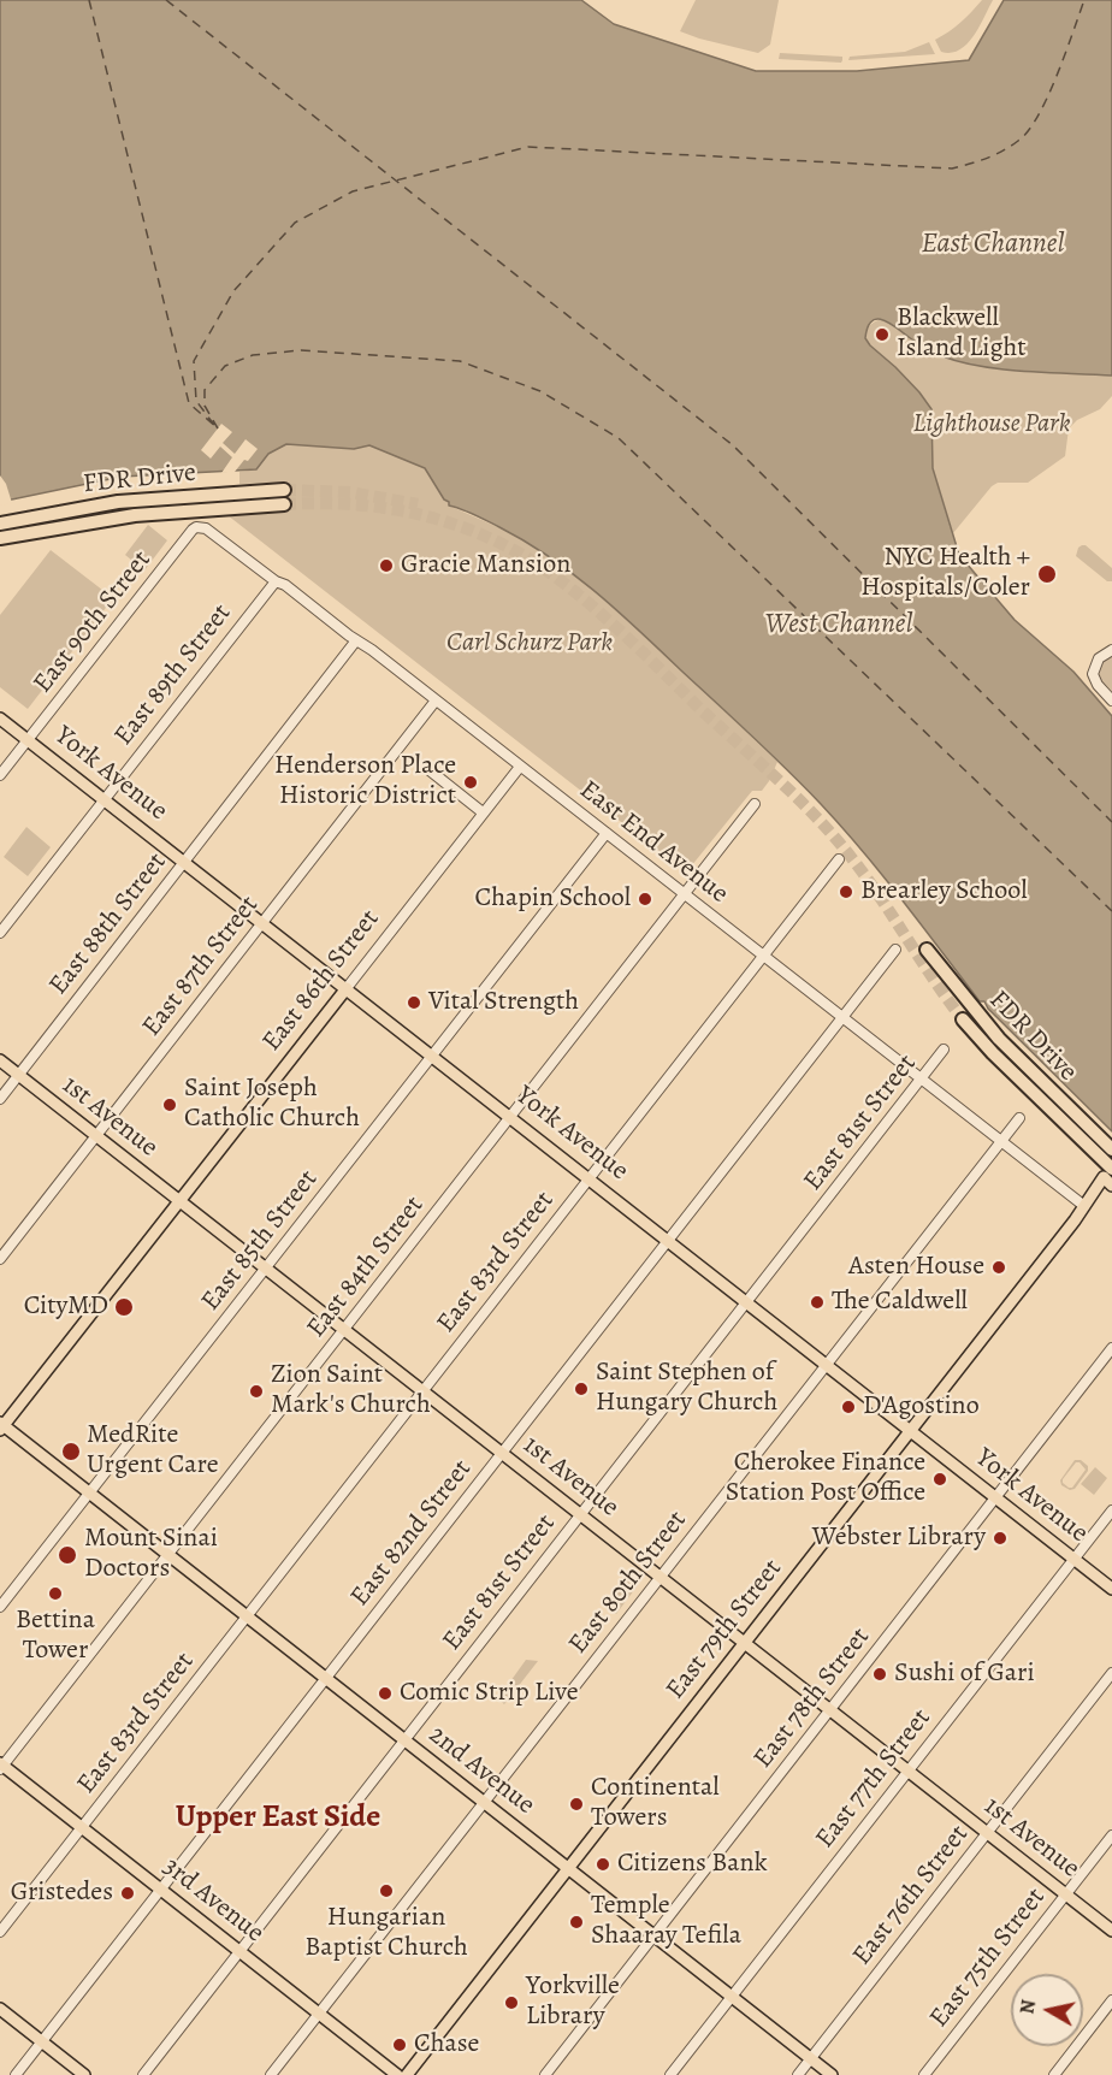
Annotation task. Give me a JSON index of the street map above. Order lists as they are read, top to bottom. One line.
{"streets":{"highway":["FDR Drive"],"main road":["York Avenue","East 86th Street","1st Avenue","East 79th Street","2nd Avenue","3rd Avenue"],"street":["East 90th Street","East 89th Street","East End Avenue","East 88th Street","East 87th Street","East 81st Street","East 85th Street","East 83rd Street","East 84th Street","East 82nd Street","East 80th Street","East 78th Street","East 77th Street","East 76th Street","East 75th Street"]},"crossings":[["FDR Drive","East 79th Street"],["East 90th Street","York Avenue"],["East 90th Street","East End Avenue"],["East 89th Street","York Avenue"],["East 89th Street","East End Avenue"],["York Avenue","East 88th Street"],["York Avenue","East 87th Street"],["York Avenue","East 86th Street"],["York Avenue","East 81st Street"],["York Avenue","East 85th Street"],["York Avenue","East 83rd Street"],["York Avenue","East 84th Street"],["York Avenue","East 82nd Street"],["York Avenue","East 80th Street"],["York Avenue","East 79th Street"],["York Avenue","East 78th Street"],["York Avenue","East 77th Street"],["East End Avenue","East 88th Street"],["East End Avenue","East 87th Street"],["East End Avenue","East 86th Street"],["East End Avenue","East 81st Street"],["East End Avenue","East 85th Street"],["East End Avenue","East 83rd Street"],["East End Avenue","East 84th Street"],["East End Avenue","East 82nd Street"],["East End Avenue","East 80th Street"],["East End Avenue","East 79th Street"],["East 88th Street","1st Avenue"],["East 87th Street","1st Avenue"],["East 86th Street","1st Avenue"],["East 86th Street","2nd Avenue"],["1st Avenue","East 81st Street"],["1st Avenue","East 85th Street"],["1st Avenue","East 83rd Street"],["1st Avenue","East 84th Street"],["1st Avenue","East 82nd Street"],["1st Avenue","East 80th Street"],["1st Avenue","East 79th Street"],["1st Avenue","East 78th Street"],["1st Avenue","East 77th Street"],["1st Avenue","East 76th Street"],["1st Avenue","East 75th Street"],["East 81st Street","2nd Avenue"],["East 81st Street","3rd Avenue"],["East 85th Street","2nd Avenue"],["East 83rd Street","2nd Avenue"],["East 83rd Street","3rd Avenue"],["East 84th Street","2nd Avenue"],["East 84th Street","3rd Avenue"],["East 82nd Street","2nd Avenue"],["East 82nd Street","3rd Avenue"],["East 80th Street","2nd Avenue"],["East 80th Street","3rd Avenue"],["East 79th Street","2nd Avenue"],["East 78th Street","2nd Avenue"],["2nd Avenue","East 77th Street"],["2nd Avenue","East 76th Street"]],"districts":["Upper East Side"],"water":["East Channel","West Channel"],"parks":["Lighthouse Park","Carl Schurz Park"],"places":["Blackwell Island Light","Gracie Mansion","NYC Health + Hospitals/Coler","Henderson Place Historic District","Brearley School","Chapin School","Vital Strength","Saint Joseph Catholic Church","Asten House","The Caldwell","CityMD","Saint Stephen of Hungary Church","Zion Saint Mark's Church","D'Agostino","MedRite Urgent Care","Cherokee Finance Station Post Office","Webster Library","Mount Sinai Doctors","Bettina Tower","Sushi of Gari","Comic Strip Live","Continental Towers","Citizens Bank","Hungarian Baptist Church","Gristedes","Temple Shaaray Tefila","Yorkville Library","Chase"],"north":"left"}
